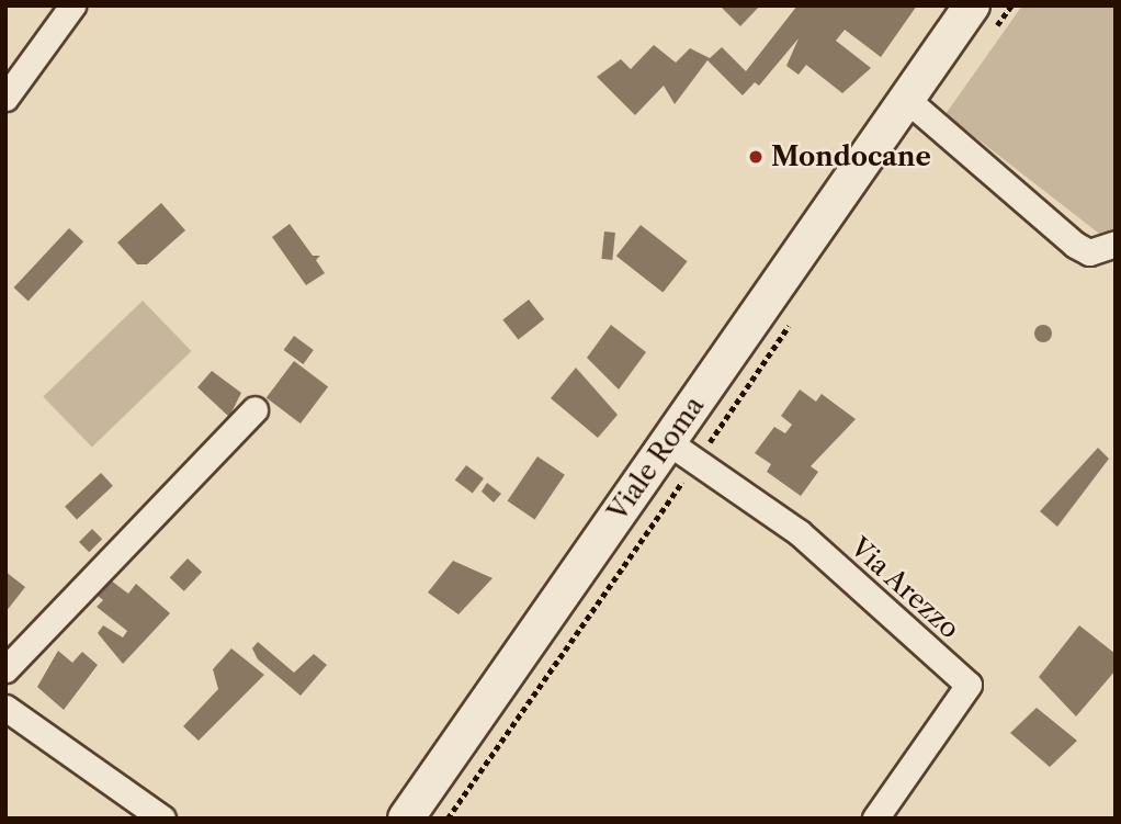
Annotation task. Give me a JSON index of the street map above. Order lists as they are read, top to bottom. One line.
{"streets":{"main road":["Viale Roma"],"street":["Via Arezzo"]},"crossings":[["Viale Roma","Via Arezzo"]],"places":["Mondocane"]}
